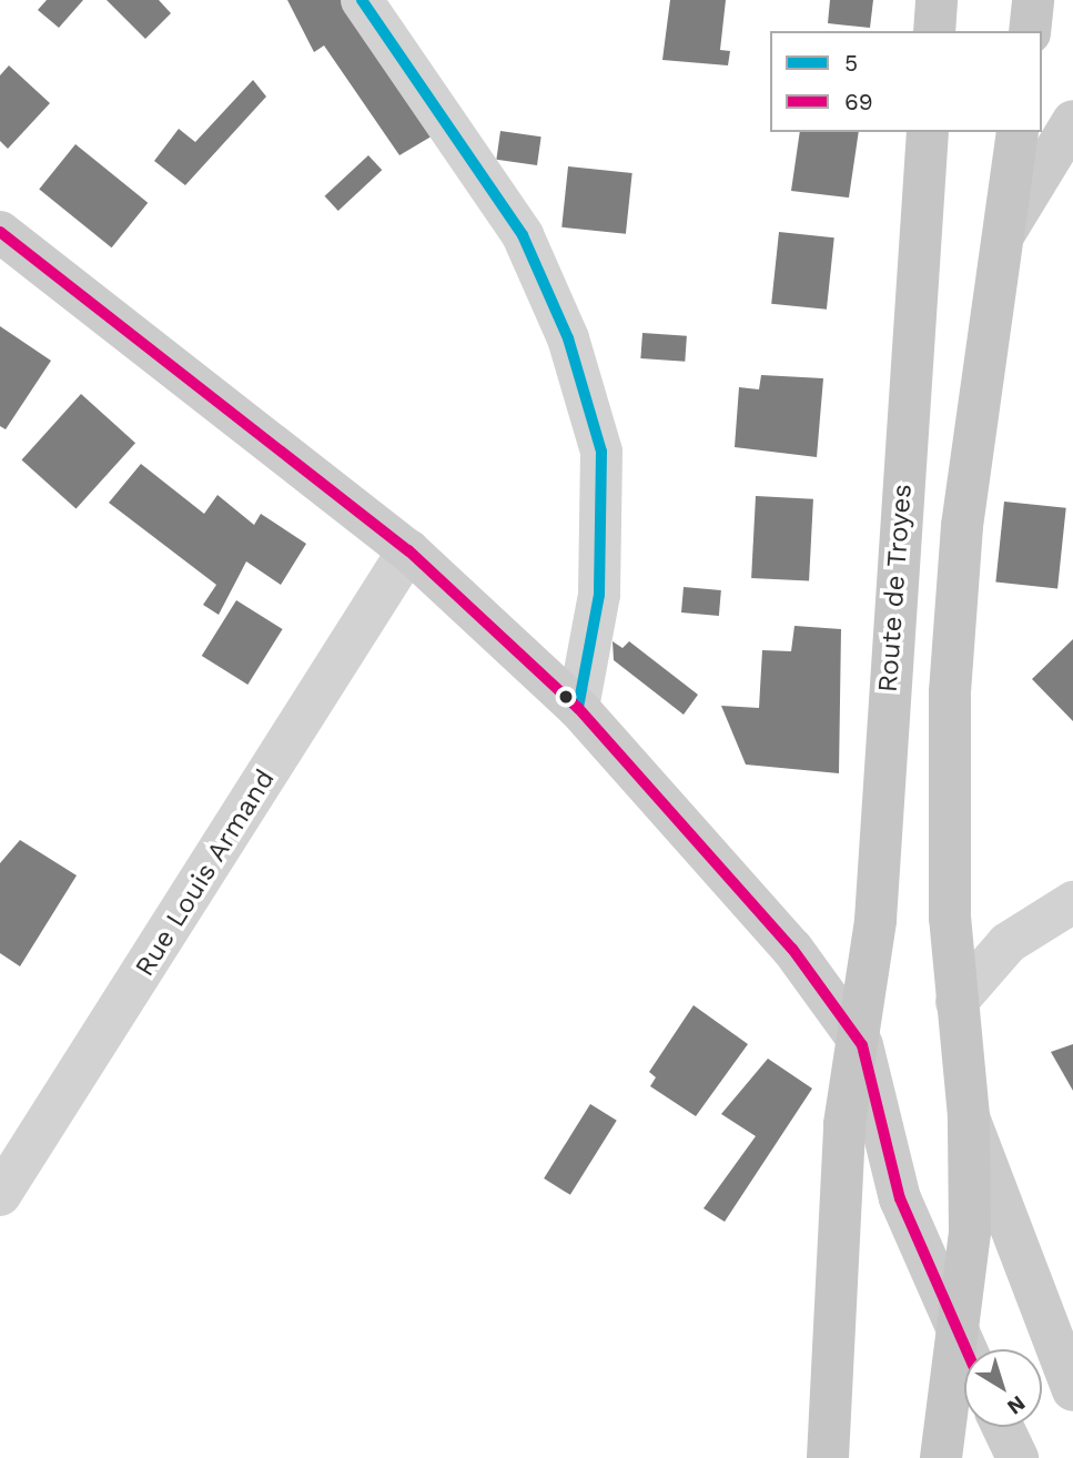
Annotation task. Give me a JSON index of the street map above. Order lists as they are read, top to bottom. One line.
{"streets":{"main road":["Route de Troyes"],"street":["Rue Louis Armand"]},"lines":["transit line 5","transit line 69"],"legend":["5","69"],"north":"bottom right"}
